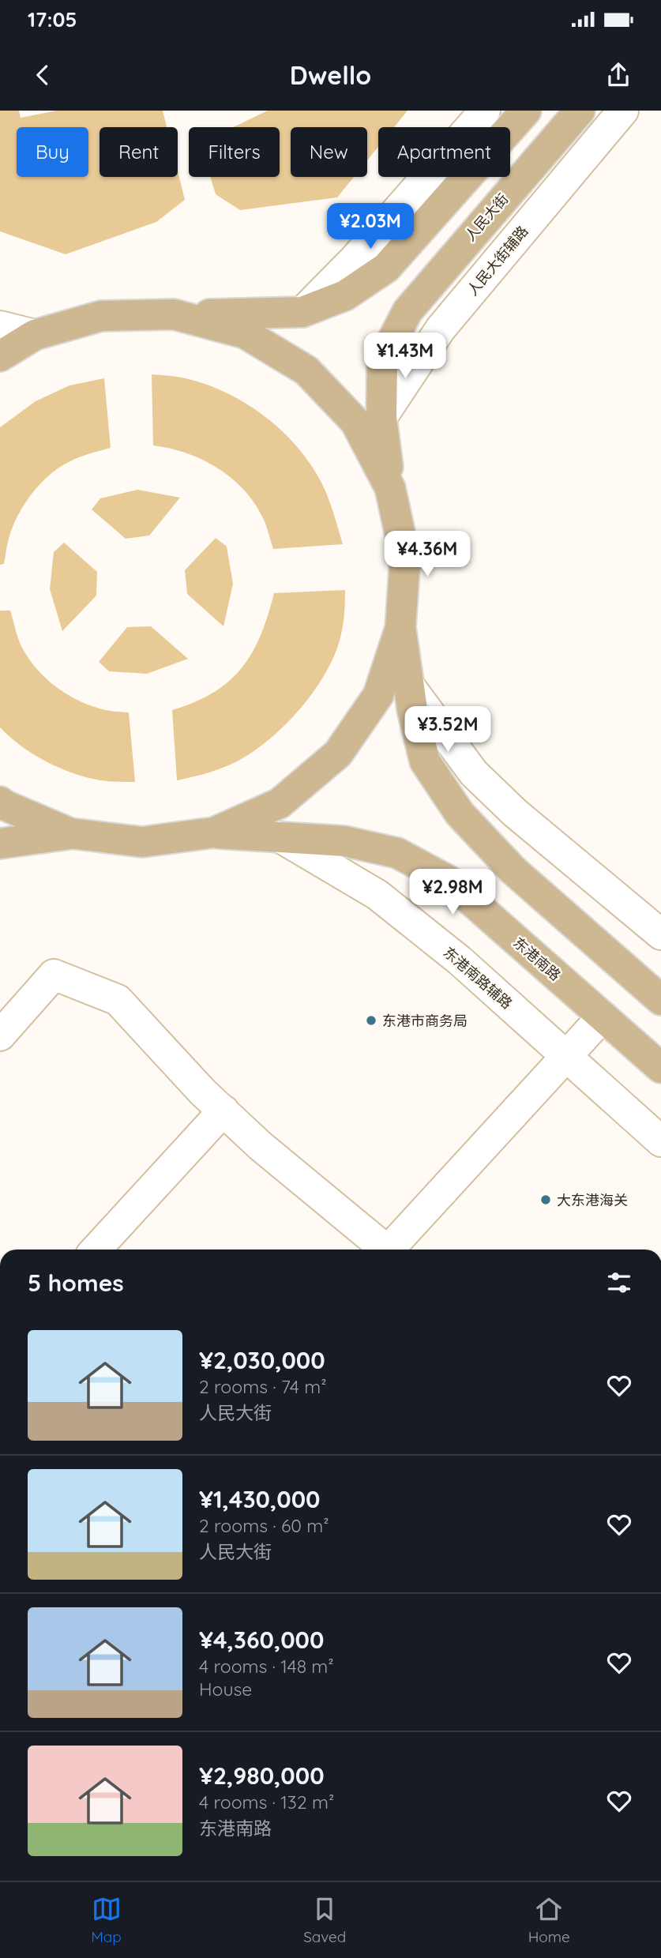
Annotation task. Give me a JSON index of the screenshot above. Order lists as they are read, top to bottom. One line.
{"streets":{"main road":["人民大街","东港南路"],"street":["人民大街辅路","东港南路辅路"]},"crossings":[["人民大街","人民大街辅路"],["东港南路","东港南路辅路"]],"places":["东港市商务局","大东港海关"],"page":{"status":"17:05","header":"Dwello","chip":["Buy","Rent","Filters","New","Apartment"],"price":["¥2.03M","¥1.43M","¥4.36M","¥3.52M","¥2.98M"],"heading":"5 homes","list":[{"name":"¥2,030,000","note":"2 rooms · 74 m² · 人民大街"},{"name":"¥1,430,000","note":"2 rooms · 60 m² · 人民大街"},{"name":"¥4,360,000","note":"4 rooms · 148 m² · House"},{"name":"¥2,980,000","note":"4 rooms · 132 m² · 东港南路"}],"tabs":["Map","Saved","Home"]}}
